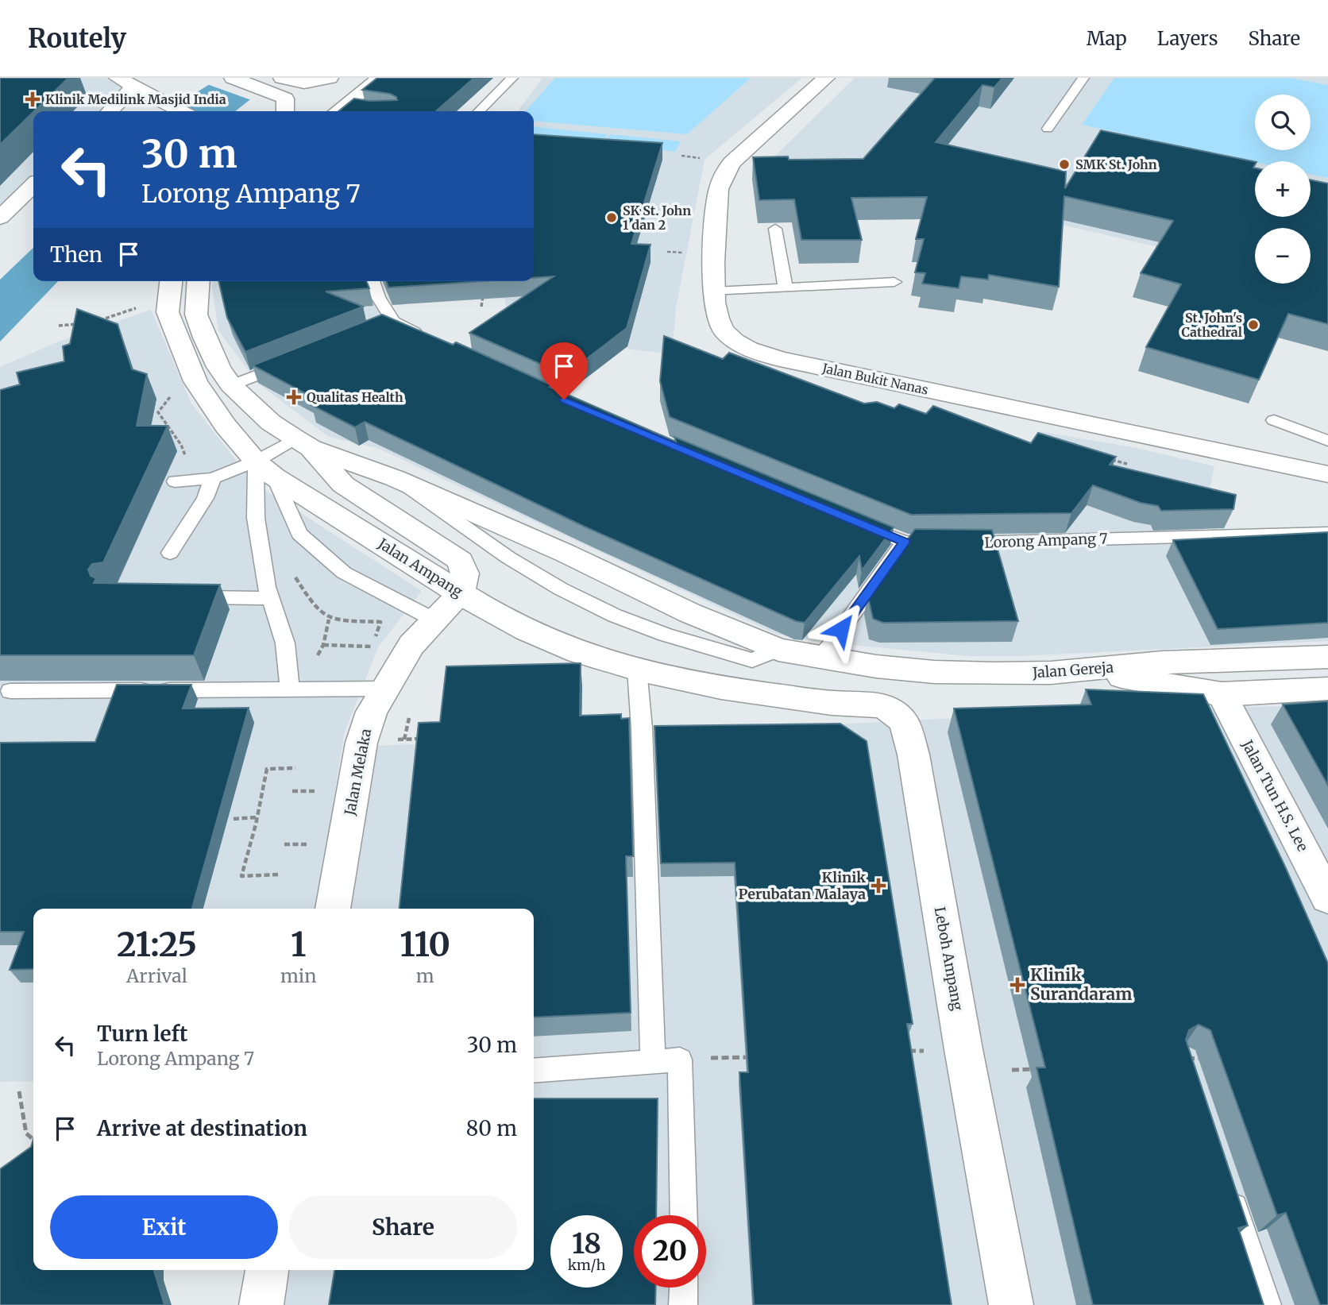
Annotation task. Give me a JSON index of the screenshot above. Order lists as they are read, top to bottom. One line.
{"streets":{"street":["Jalan Bukit Nanas","Jalan Ampang","Jalan Gereja","Jalan Melaka","Jalan Tun H.S. Lee","Leboh Ampang"],"lane":["Lorong Ampang 7"]},"crossings":[["Jalan Ampang","Jalan Melaka"],["Jalan Ampang","Leboh Ampang"]],"places":{"health":["Klinik Medilink Masjid India","Qualitas Health","Klinik Perubatan Malaya","Klinik Surandaram"],"other":["SMK St. John","SK St. John 1 dan 2","St. John's Cathedral"]},"page":{"header":"Routely","nav":["Map","Layers","Share"],"map_buttons":["+","−"],"turn":["30 m","Lorong Ampang 7"],"then":"Then","eta":["21:25","Arrival","1","min","110","m"],"list":[{"name":"Turn left","note":"Lorong Ampang 7","value":"30 m"},{"name":"Arrive at destination","value":"80 m"}],"buttons":["Exit","Share"],"speed":"18 km/h","limit":"20"}}
